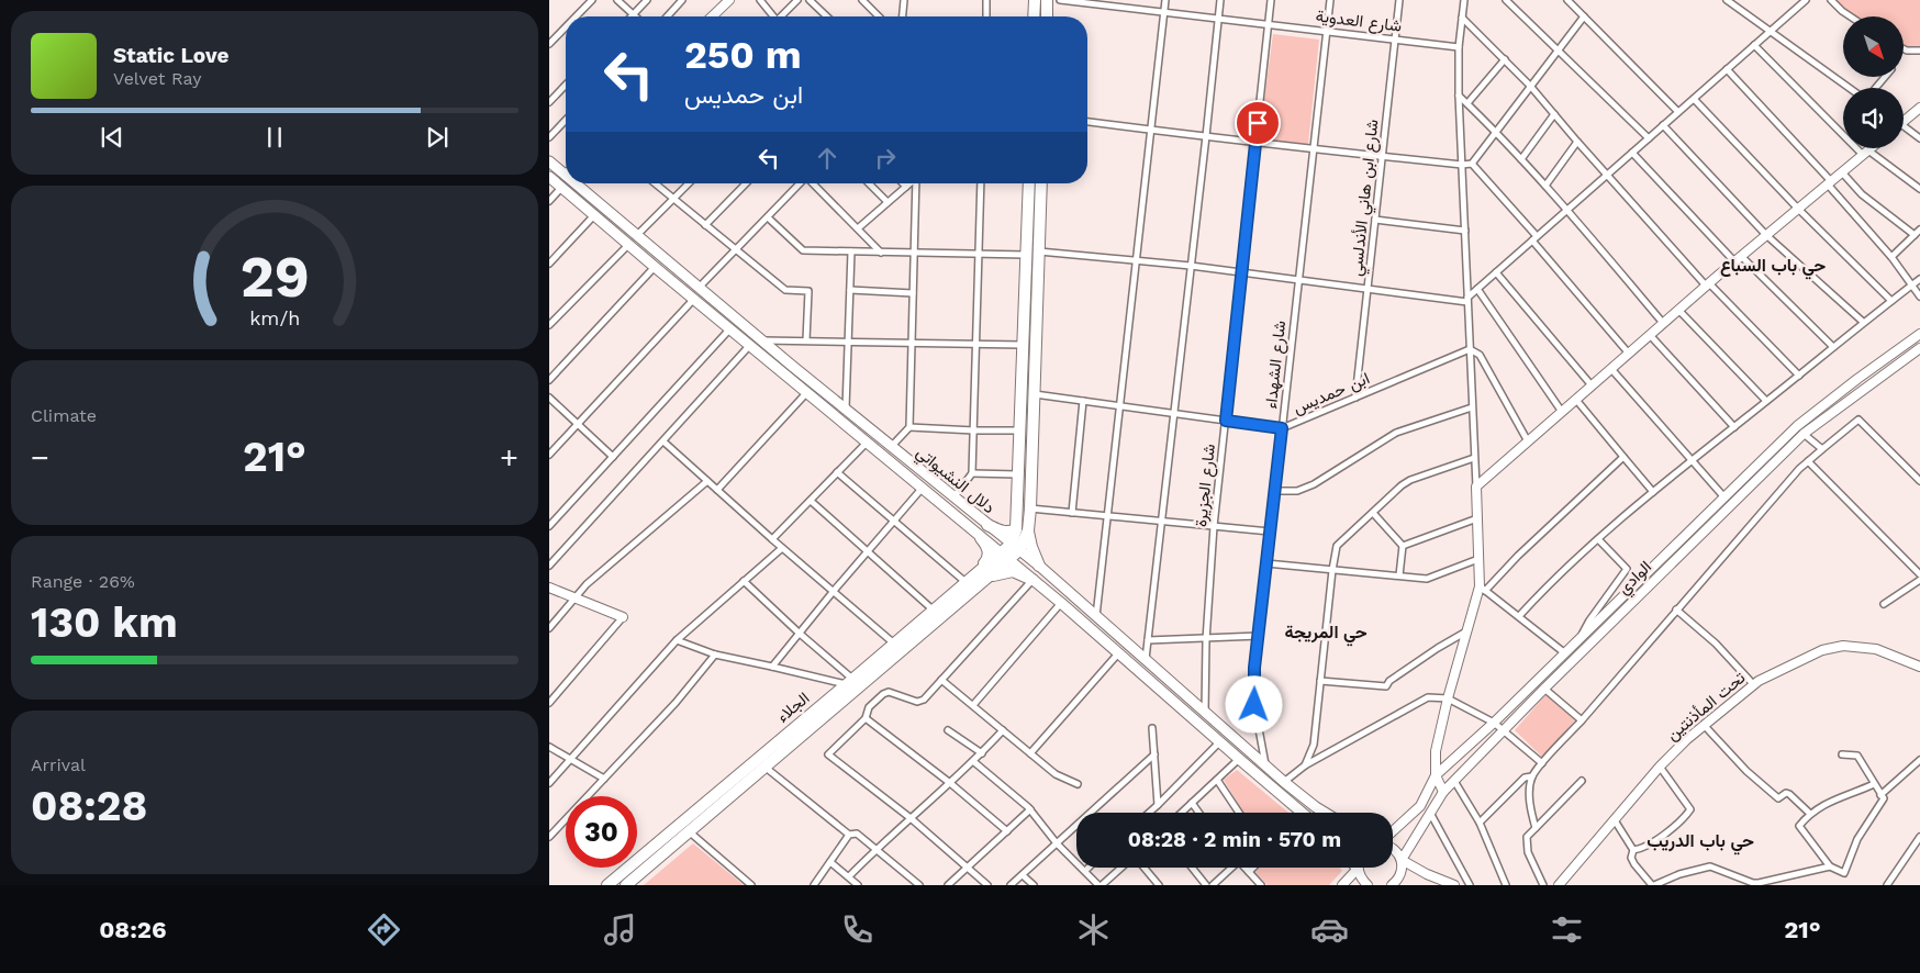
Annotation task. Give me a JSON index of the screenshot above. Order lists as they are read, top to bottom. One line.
{"streets":{"highway":["الجلاء"],"main road":["دلال النشيواتي","الوادي","تحت المأذنتين"],"street":["شارع العدوية","شارع ابن هاني الأندلسي","شارع الشهداء","ابن حمديس","شارع الجزيرة"]},"crossings":[["شارع العدوية","شارع ابن هاني الأندلسي"],["شارع العدوية","شارع الشهداء"],["شارع العدوية","شارع الجزيرة"],["شارع ابن هاني الأندلسي","ابن حمديس"],["شارع الشهداء","ابن حمديس"],["شارع الشهداء","دلال النشيواتي"],["ابن حمديس","شارع الجزيرة"],["دلال النشيواتي","شارع الجزيرة"],["دلال النشيواتي","الجلاء"]],"districts":["حي باب السباع","حي المريجة","حي باب الدريب"],"north":"bottom right","page":{"turn":["250 m","ابن حمديس"],"song":["Static Love","Velvet Ray"],"tile":["Climate",["Range · 26%","130 km"],["Arrival","08:28"]],"heat":["−","21°","+"],"limit":"30","trip":"08:28 · 2 min · 570 m","tabs":["08:26","21°"],"gauge":["29","km/h"]}}
